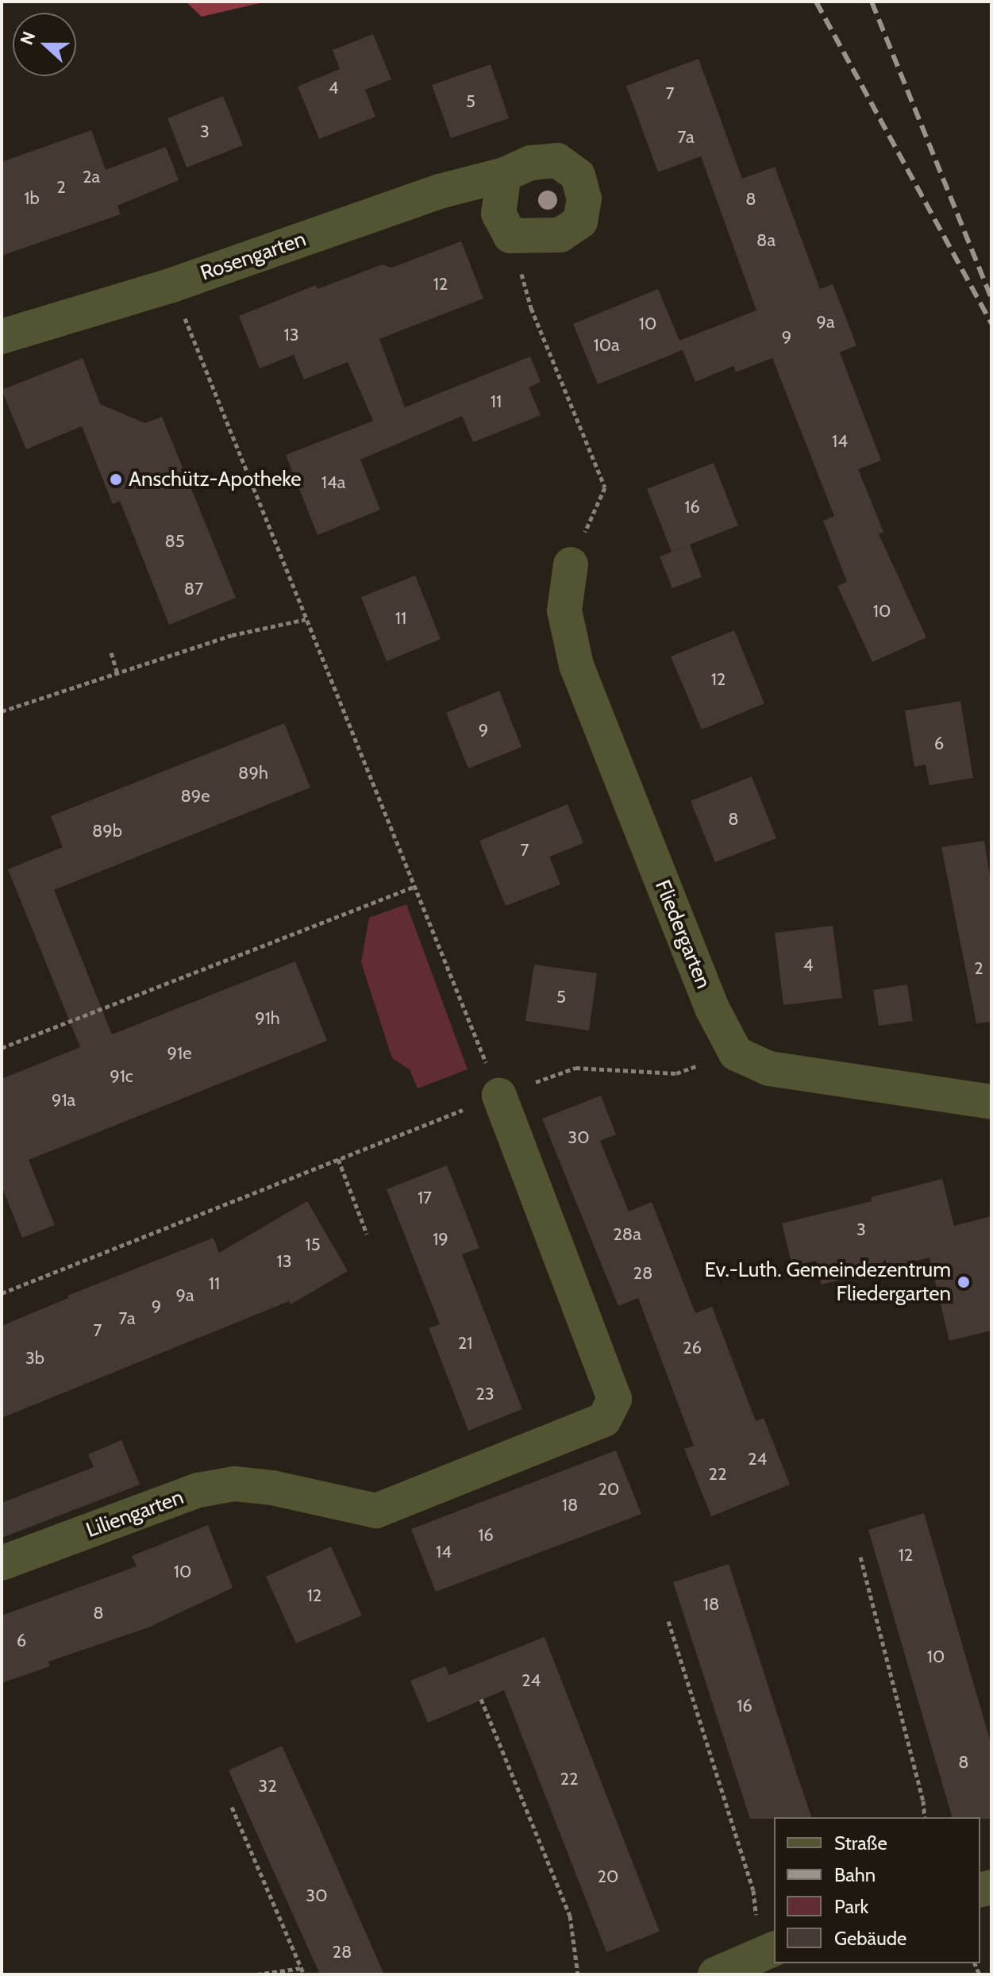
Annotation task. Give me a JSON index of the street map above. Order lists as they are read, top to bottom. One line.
{"streets":{"street":["Rosengarten","Fliedergarten","Liliengarten"]},"places":["Anschütz-Apotheke","Ev.-Luth. Gemeindezentrum Fliedergarten"],"house_numbers":["4","7","5","3","7a","2a","2","1b","8","8a","12","9a","10","13","9","10a","11","14","14a","16","85","87","10","11","12","9","6","89h","89e","8","89b","7","4","2","5","91h","91e","91c","91a","30","17","3","28a","19","15","13","28","11","9a","9","7a","7","21","26","3b","23","24","22","20","18","16","14","12","10","12","18","8","6","10","24","16","8","22","32","20","30","28"],"legend":["Straße","Bahn","Park","Gebäude"],"north":"left"}
